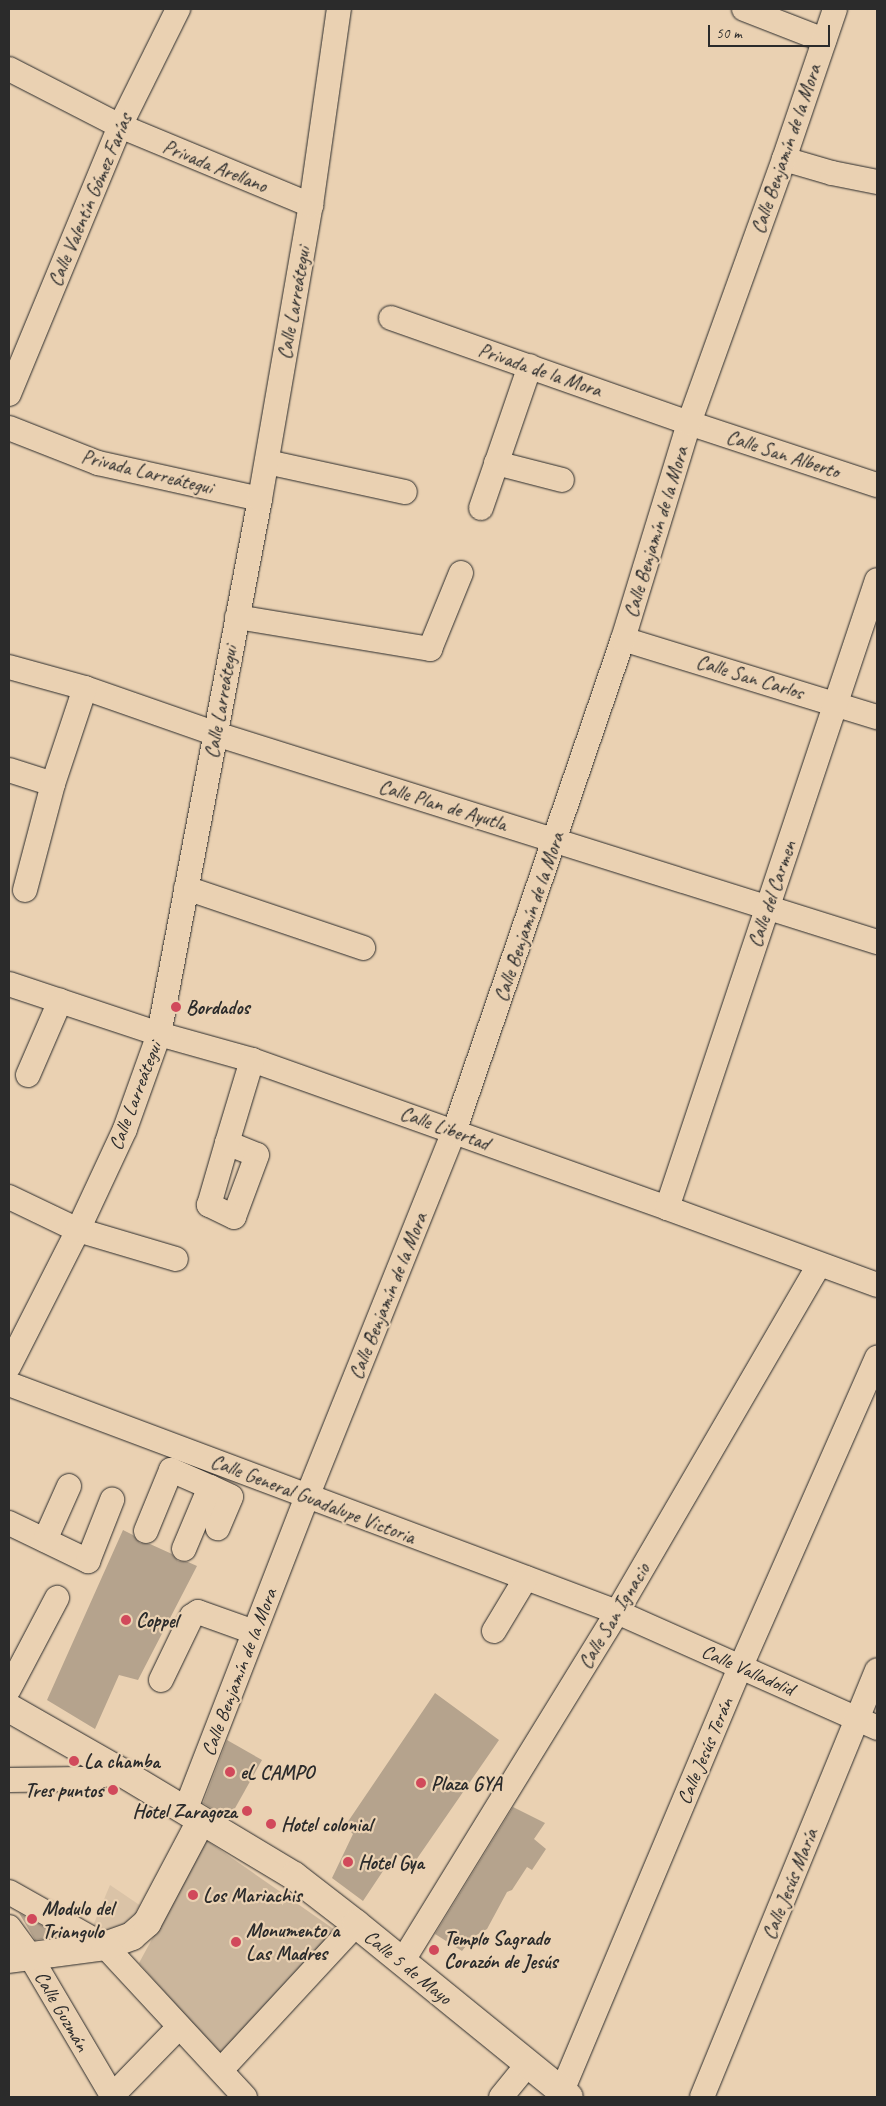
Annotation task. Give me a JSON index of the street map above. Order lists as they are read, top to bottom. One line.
{"streets":{"main road":["Calle 5 de Mayo"],"street":["Calle Benjamín de la Mora","Privada Arellano","Calle Valentín Gómez Farías","Calle Larreátegui","Privada de la Mora","Calle San Alberto","Privada Larreátegui","Calle San Carlos","Calle Plan de Ayutla","Calle del Carmen","Calle Libertad","Calle General Guadalupe Victoria","Calle San Ignacio","Calle Valladolid","Calle Jesús Terán","Calle Jesús María","Calle Guzmán"]},"crossings":[["Calle Benjamín de la Mora","Privada de la Mora"],["Calle Benjamín de la Mora","Calle San Alberto"],["Calle Benjamín de la Mora","Calle San Carlos"],["Calle Benjamín de la Mora","Calle Plan de Ayutla"],["Calle Benjamín de la Mora","Calle Libertad"],["Calle Benjamín de la Mora","Calle General Guadalupe Victoria"],["Calle Benjamín de la Mora","Calle 5 de Mayo"],["Privada Arellano","Calle Valentín Gómez Farías"],["Privada Arellano","Calle Larreátegui"],["Calle Larreátegui","Privada Larreátegui"],["Calle Larreátegui","Calle Plan de Ayutla"],["Calle Larreátegui","Calle Libertad"],["Privada de la Mora","Calle San Alberto"],["Calle San Carlos","Calle del Carmen"],["Calle Plan de Ayutla","Calle del Carmen"],["Calle del Carmen","Calle Libertad"],["Calle Libertad","Calle San Ignacio"],["Calle General Guadalupe Victoria","Calle San Ignacio"],["Calle General Guadalupe Victoria","Calle Valladolid"],["Calle San Ignacio","Calle Valladolid"],["Calle San Ignacio","Calle 5 de Mayo"],["Calle Valladolid","Calle Jesús Terán"],["Calle Valladolid","Calle Jesús María"],["Calle Jesús Terán","Calle 5 de Mayo"]],"places":["Bordados","Coppel","La chamba","eL CAMPO","Plaza GYA","Tres puntos","Hotel Zaragoza","Hotel colonial","Hotel Gya","Los Mariachis","Modulo del Triangulo","Monumento a Las Madres","Templo Sagrado Corazón de Jesús"],"scale_bar":"50 m"}
